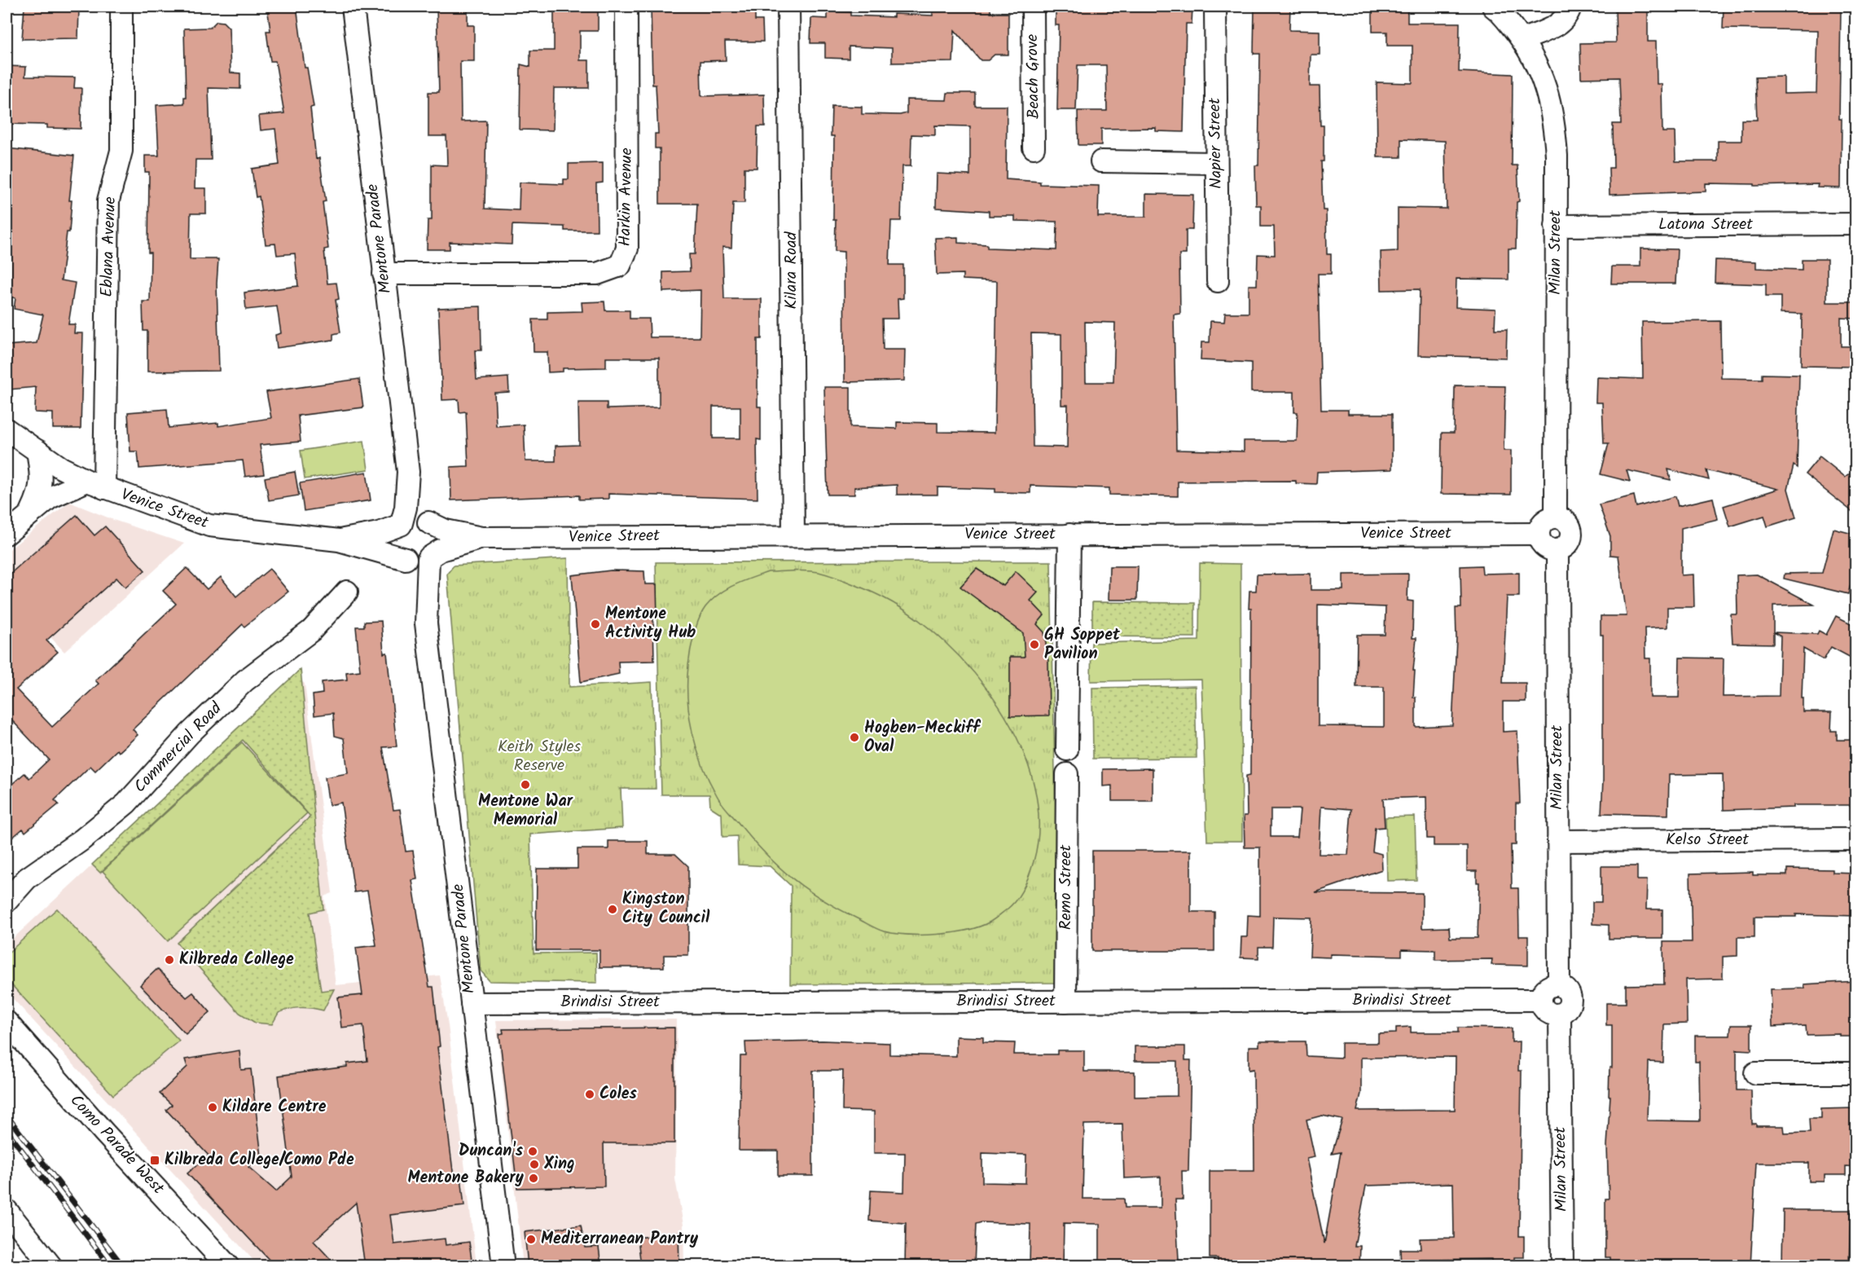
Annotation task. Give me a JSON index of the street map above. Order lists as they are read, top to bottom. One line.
{"streets":{"street":["Beach Grove","Napier Street","Harkin Avenue","Latona Street","Mentone Parade","Eblana Avenue","Milan Street","Kilara Road","Venice Street","Commercial Road","Kelso Street","Remo Street","Brindisi Street","Como Parade West"]},"crossings":[["Harkin Avenue","Mentone Parade"],["Latona Street","Milan Street"],["Mentone Parade","Venice Street"],["Mentone Parade","Brindisi Street"],["Eblana Avenue","Venice Street"],["Milan Street","Venice Street"],["Milan Street","Kelso Street"],["Milan Street","Brindisi Street"],["Kilara Road","Venice Street"],["Remo Street","Brindisi Street"]],"parks":["Keith Styles Reserve"],"places":{"other":["Mentone Activity Hub","GH Soppet Pavilion","Hogben-Meckiff Oval","Mentone War Memorial","Kingston City Council","Kilbreda College","Coles","Kildare Centre","Duncan's","Xing","Mentone Bakery","Mediterranean Pantry"],"transit":["Kilbreda College/Como Pde"]}}
